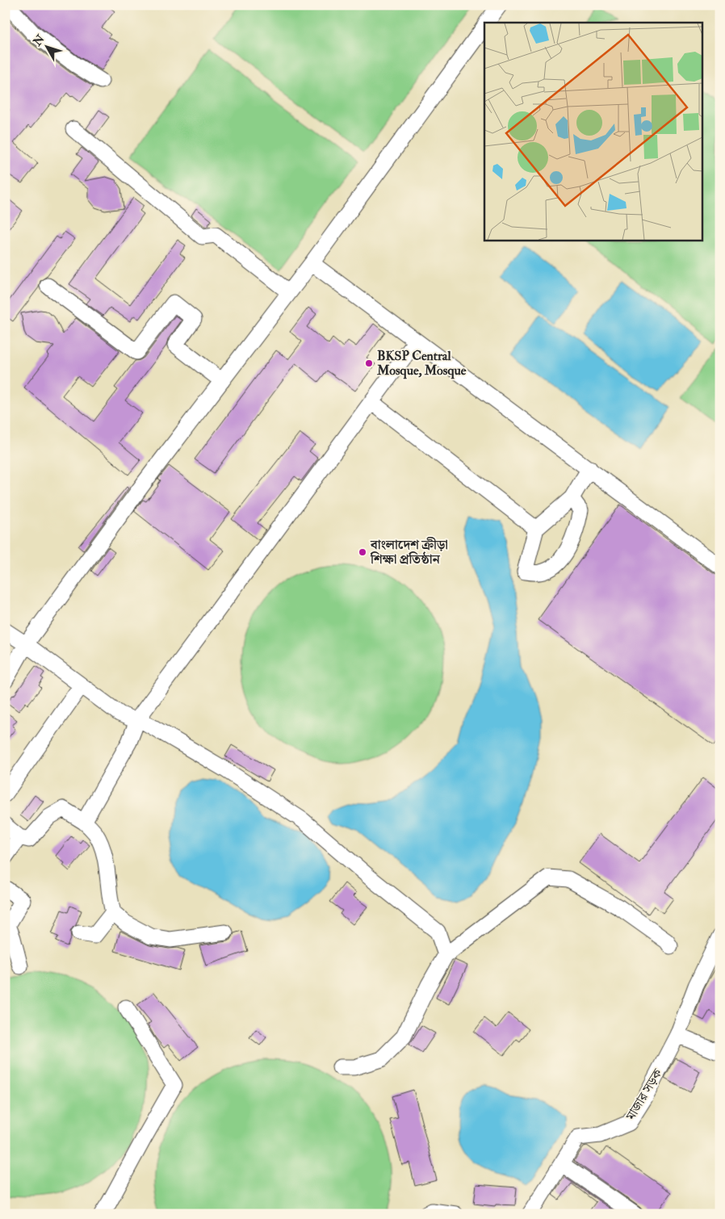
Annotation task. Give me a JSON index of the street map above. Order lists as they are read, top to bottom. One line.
{"streets":{"street":["মাজার সড়ক"]},"places":["BKSP Central Mosque, Mosque","বাংলাদেশ ক্রীড়া শিক্ষা প্রতিষ্ঠান"],"north":"top left"}
